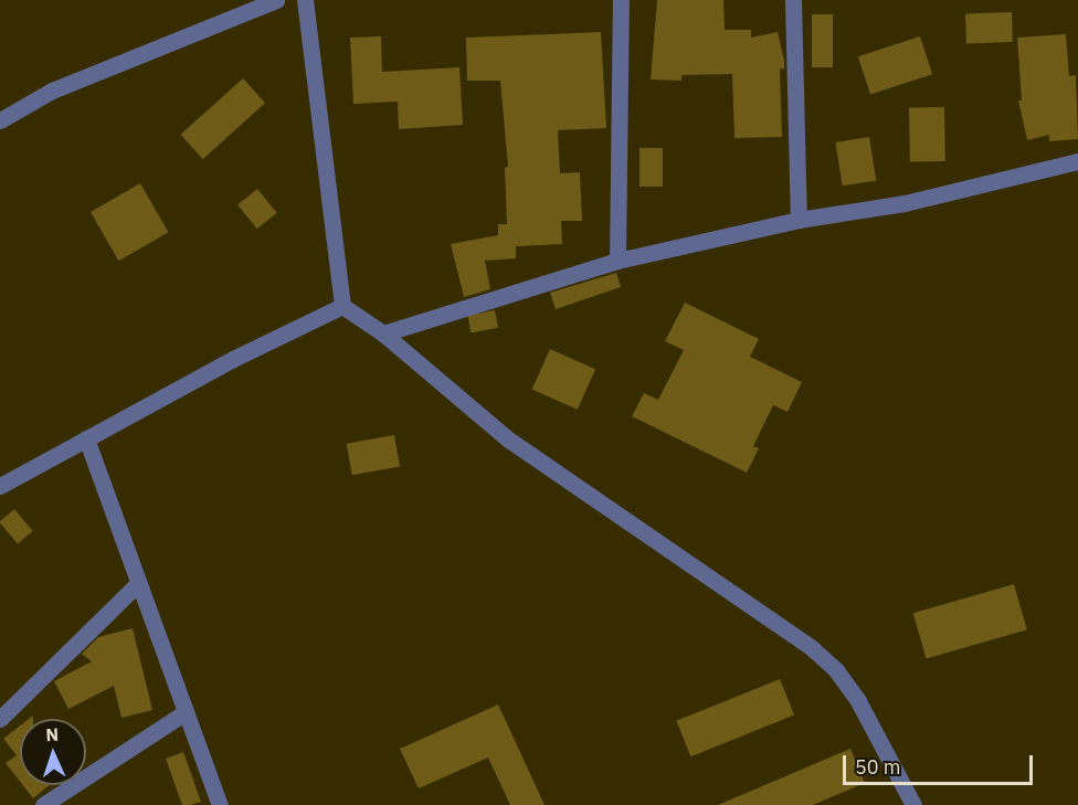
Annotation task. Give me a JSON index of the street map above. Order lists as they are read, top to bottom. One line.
{"scale_bar":"50 m","north":"top"}
